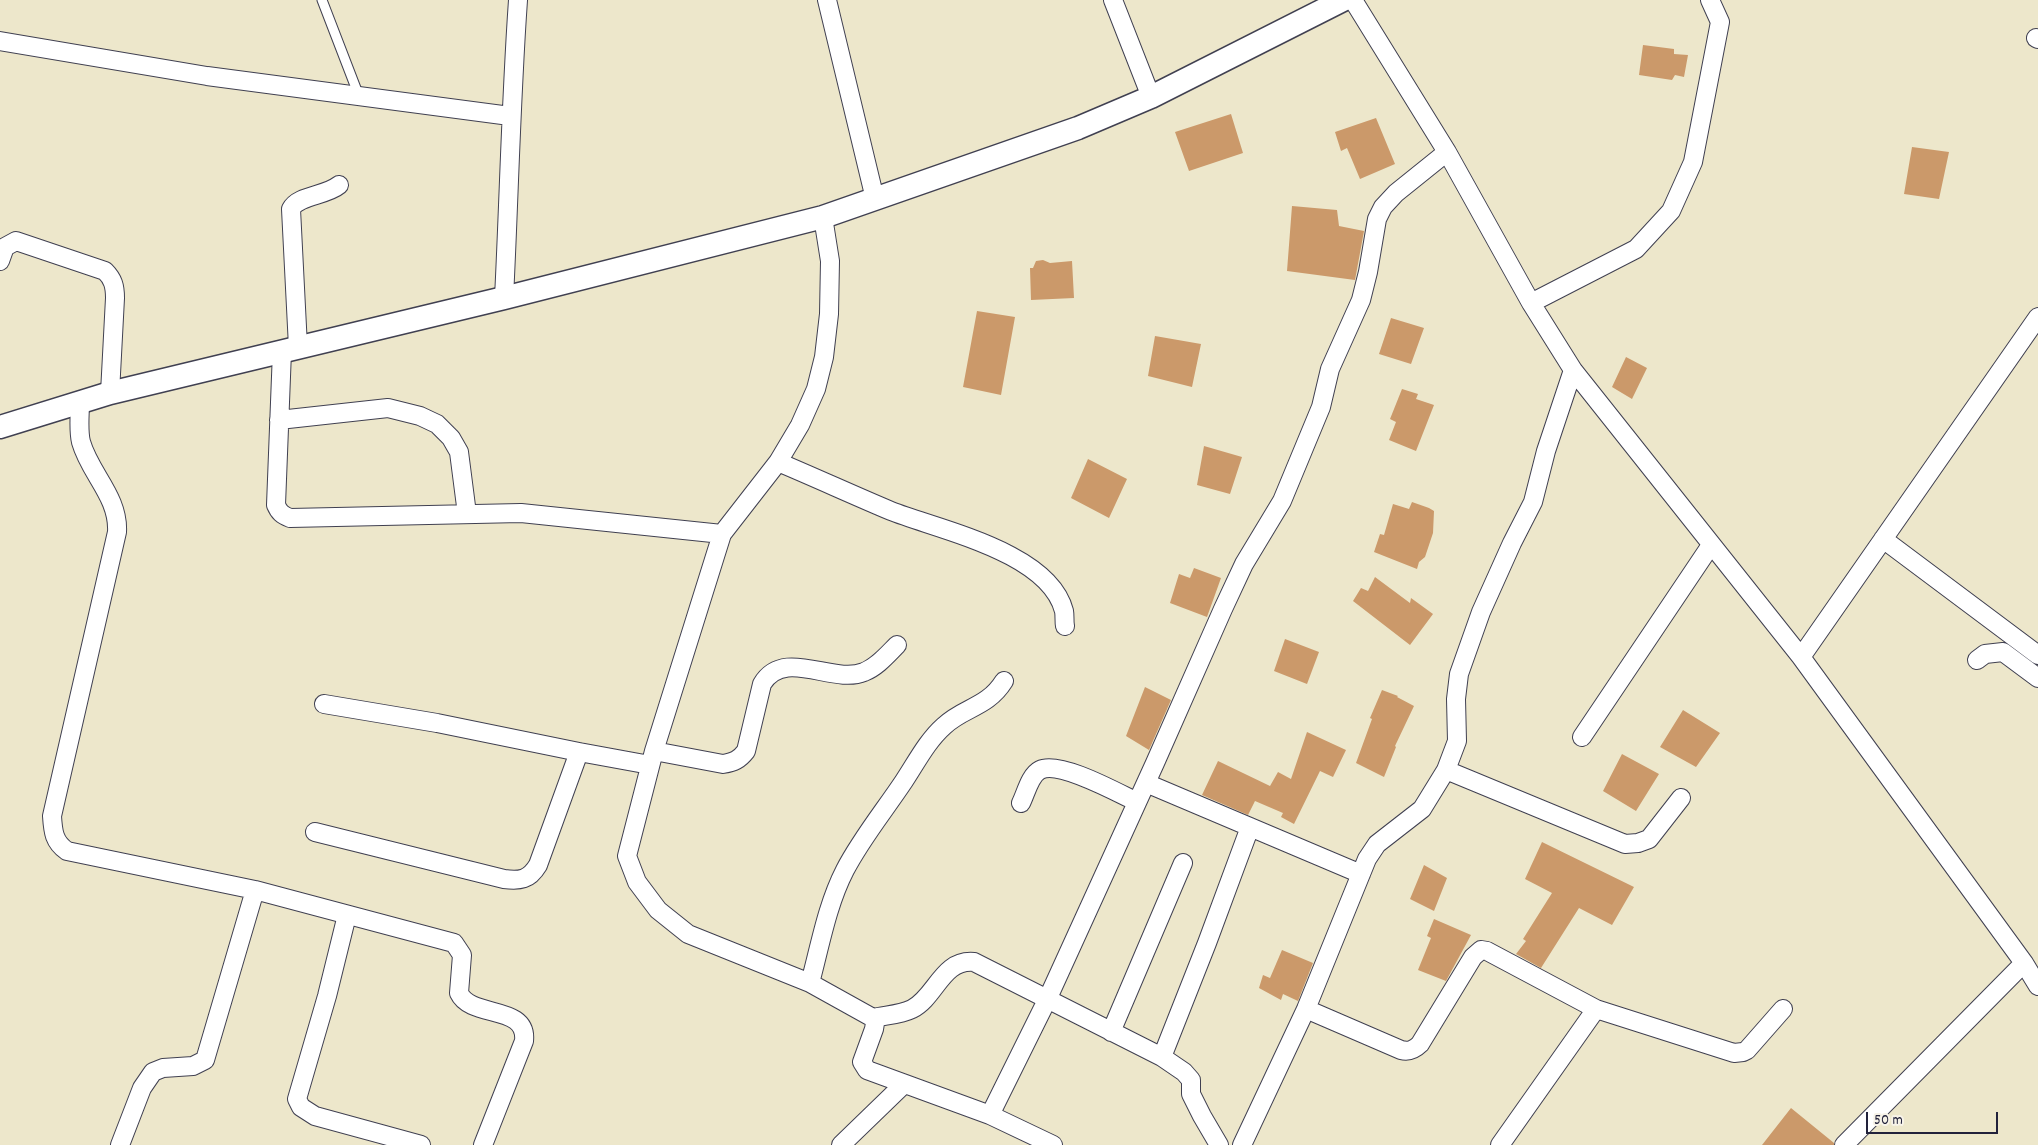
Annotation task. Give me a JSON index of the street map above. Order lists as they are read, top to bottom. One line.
{"scale_bar":"50 m"}
